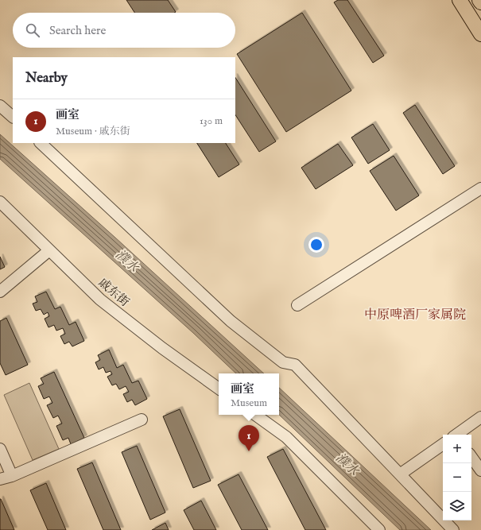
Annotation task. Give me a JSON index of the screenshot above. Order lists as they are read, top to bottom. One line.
{"streets":{"street":["戚东街"]},"districts":["中原啤酒厂家属院"],"water":["濮水"],"page":{"search":"Search here","heading":"Nearby","list":[{"mark":"1","name":"画室","note":"Museum · 戚东街","value":"130 m"}],"popup":["画室","Museum"],"pins":"1","map_buttons":["+","−"]}}
